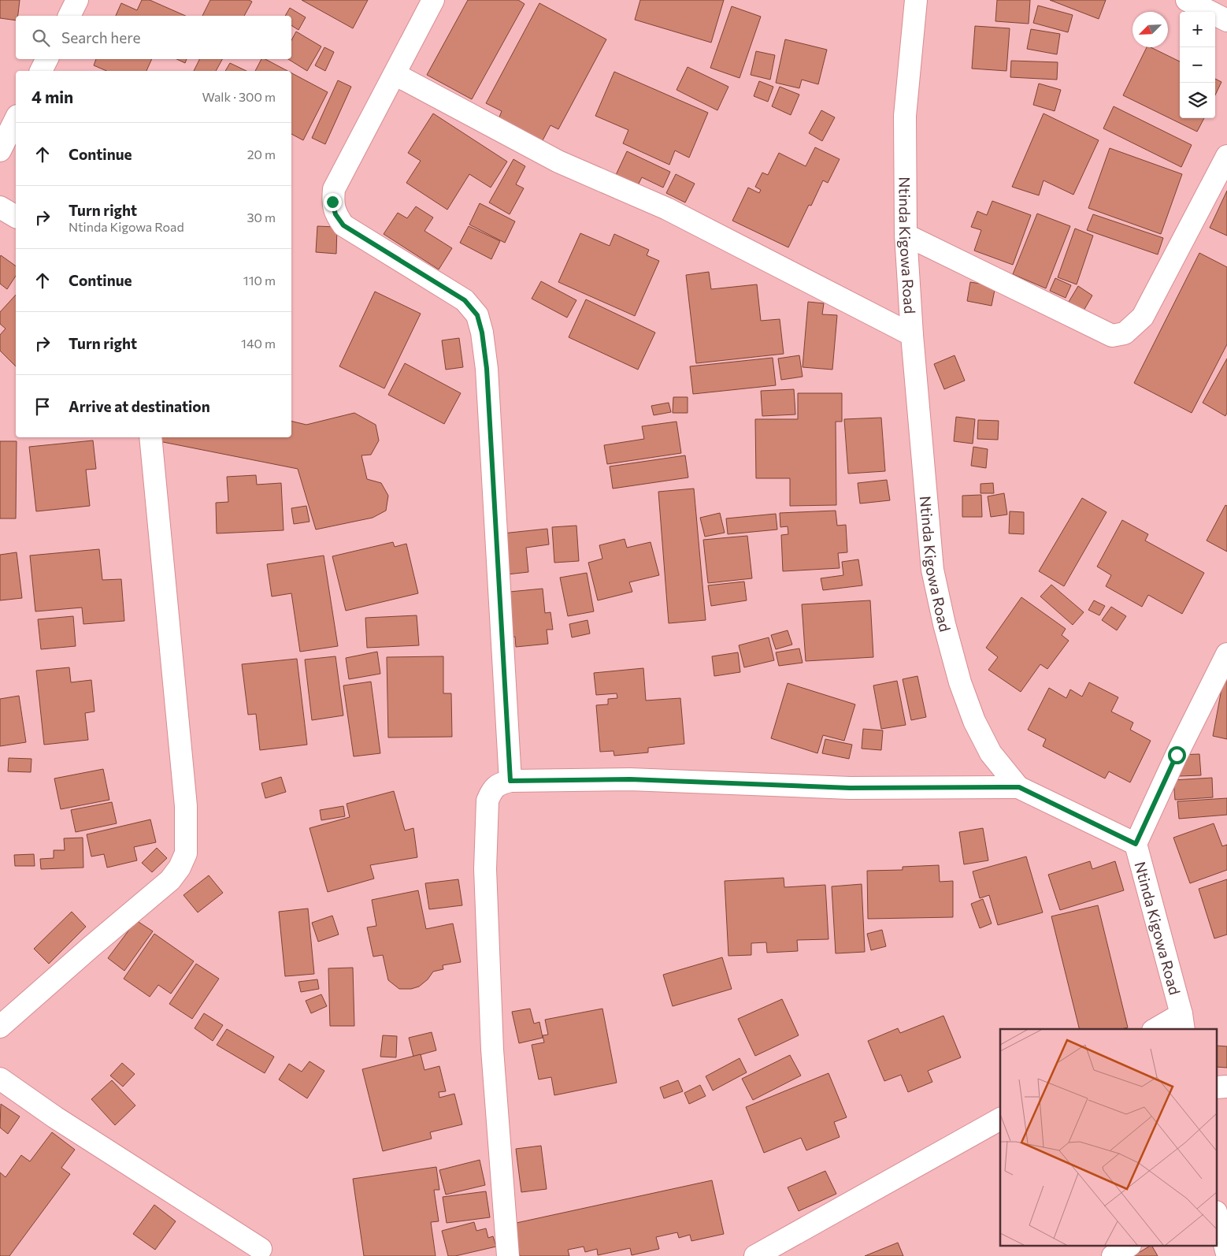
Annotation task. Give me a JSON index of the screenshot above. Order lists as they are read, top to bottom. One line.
{"streets":{"street":["Ntinda Kigowa Road"]},"north":"bottom left","page":{"map_buttons":["+","−"],"search":"Search here","heading":["4 min","Walk · 300 m"],"list":[["Continue","20 m"],["Turn right","Ntinda Kigowa Road","30 m"],["Continue","110 m"],["Turn right","140 m"],"Arrive at destination"]}}
